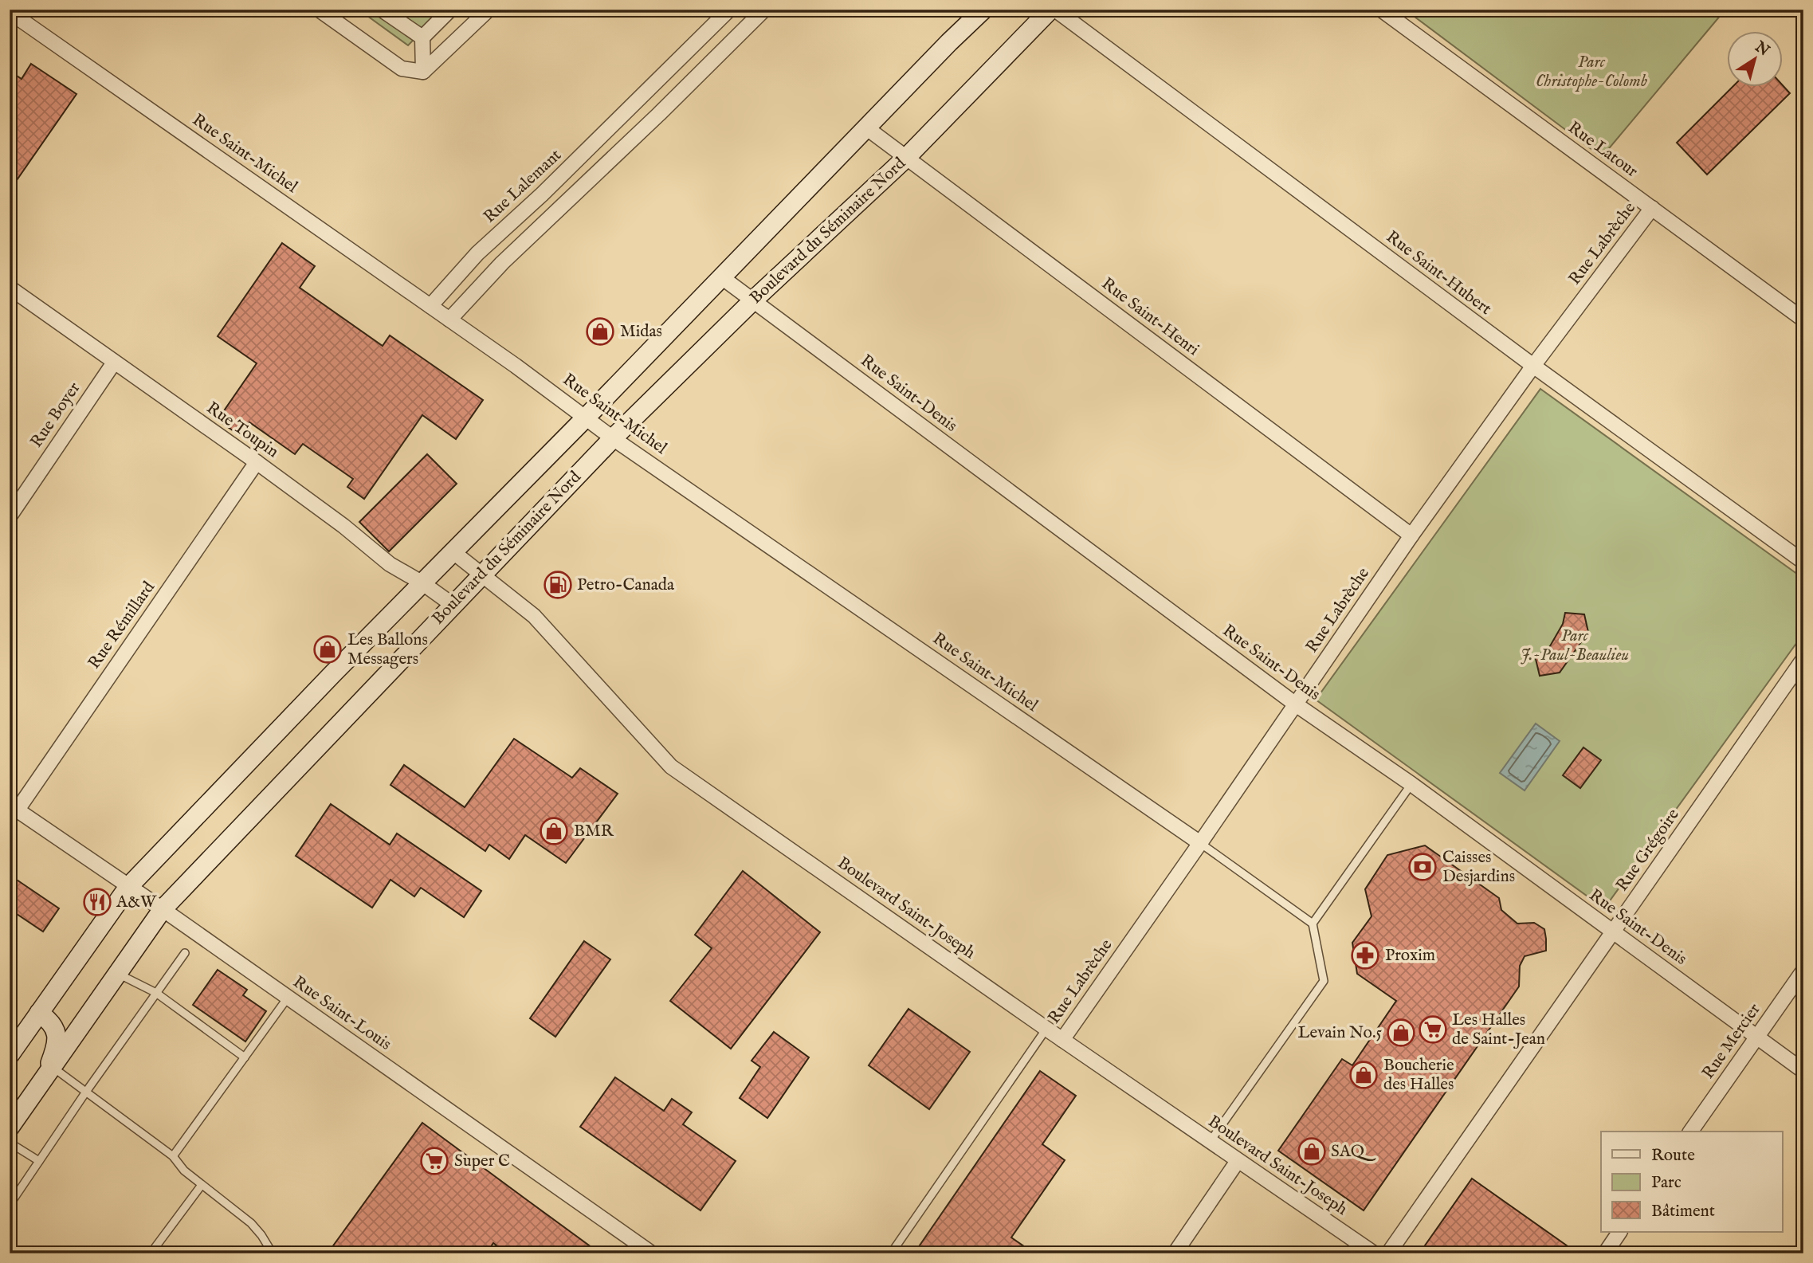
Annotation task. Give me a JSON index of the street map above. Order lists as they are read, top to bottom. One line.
{"streets":{"main road":["Boulevard du Séminaire Nord"],"street":["Rue Latour","Rue Saint-Michel","Rue Lalemant","Rue Labrèche","Rue Saint-Hubert","Rue Saint-Henri","Rue Saint-Denis","Rue Boyer","Rue Toupin","Rue Rémillard","Rue Grégoire","Boulevard Saint-Joseph","Rue Saint-Louis","Rue Mercier"]},"crossings":[["Rue Latour","Rue Labrèche"],["Rue Saint-Michel","Rue Lalemant"],["Rue Saint-Michel","Boulevard du Séminaire Nord"],["Rue Saint-Michel","Rue Labrèche"],["Boulevard du Séminaire Nord","Rue Saint-Henri"],["Boulevard du Séminaire Nord","Rue Saint-Denis"],["Boulevard du Séminaire Nord","Rue Toupin"],["Boulevard du Séminaire Nord","Boulevard Saint-Joseph"],["Boulevard du Séminaire Nord","Rue Saint-Louis"],["Rue Labrèche","Rue Saint-Hubert"],["Rue Labrèche","Rue Saint-Henri"],["Rue Labrèche","Rue Saint-Denis"],["Rue Labrèche","Boulevard Saint-Joseph"],["Rue Saint-Denis","Rue Grégoire"],["Rue Saint-Denis","Rue Mercier"],["Rue Boyer","Rue Toupin"],["Rue Toupin","Rue Rémillard"],["Rue Rémillard","Rue Saint-Louis"]],"parks":["Parc Christophe-Colomb","Parc J.-Paul-Beaulieu"],"places":{"shop":["Midas","Les Ballons Messagers","BMR","Levain No.5","Boucherie des Halles","SAQ"],"fuel station":["Petro-Canada"],"bank":["Caisses Desjardins"],"restaurant":["A&W"],"pharmacy":["Proxim"],"supermarket":["Les Halles de Saint-Jean","Super C"]},"legend":["Route","Parc","Bâtiment"],"north":"top right"}
